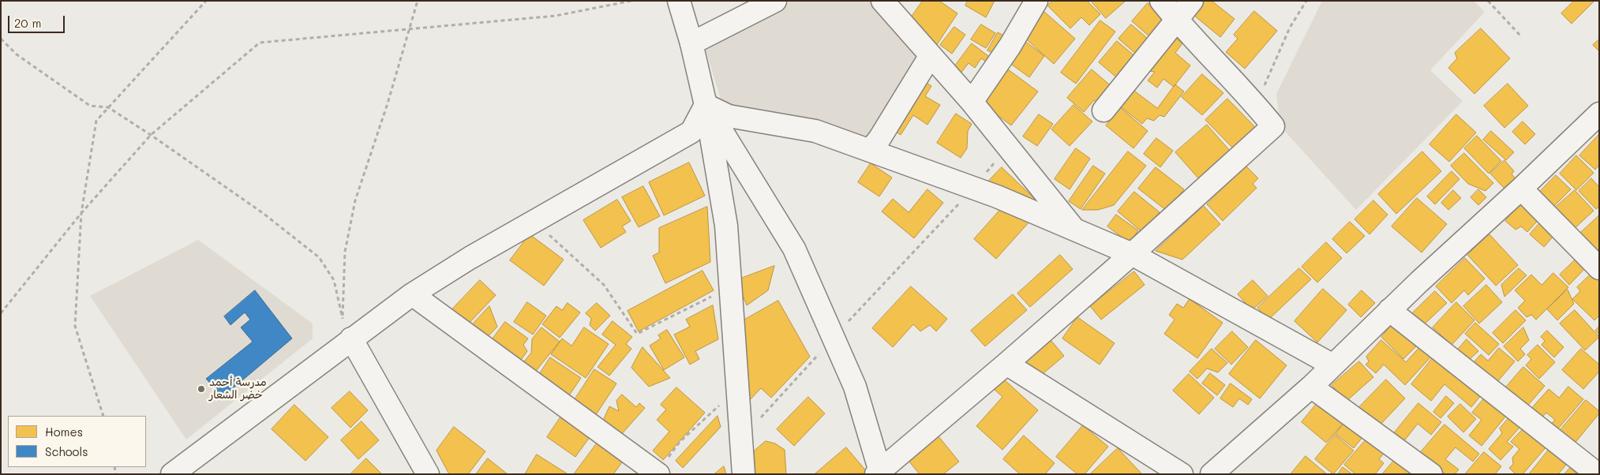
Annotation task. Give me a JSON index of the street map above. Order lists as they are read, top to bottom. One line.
{"places":["مدرسة أحمد خضر الشعار"],"legend":["Homes","Schools"],"scale_bar":"20 m"}
